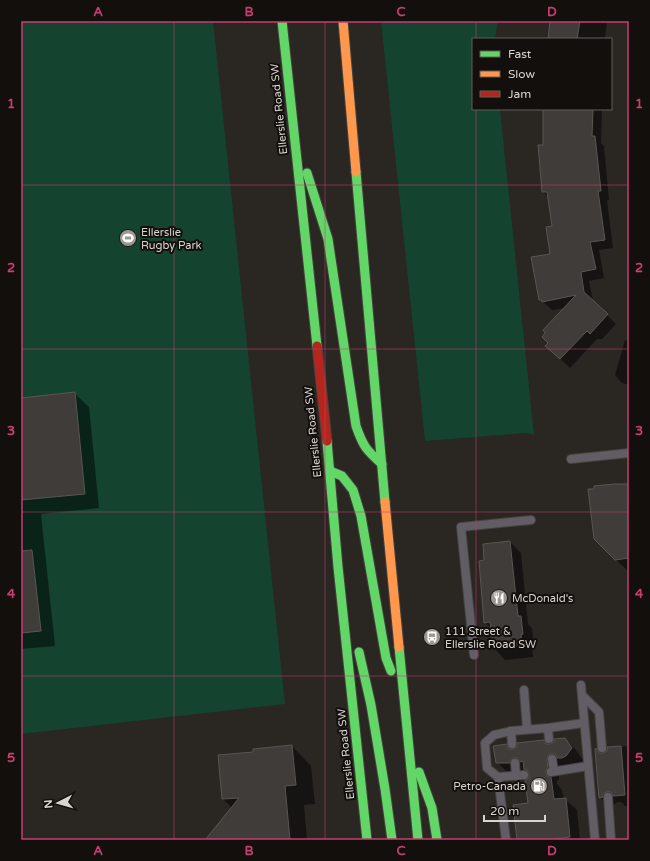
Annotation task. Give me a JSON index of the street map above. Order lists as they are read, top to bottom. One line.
{"streets":{"main road":["Ellerslie Road SW"]},"places":{"sports":["Ellerslie Rugby Park"],"restaurant":["McDonald's"],"bus stop":["111 Street & Ellerslie Road SW"],"fuel station":["Petro-Canada"]},"legend":["Fast","Slow","Jam"],"scale_bar":"20 m","north":"left","grid":{"columns":["A","B","C","D"],"rows":["1","2","3","4","5"]}}
